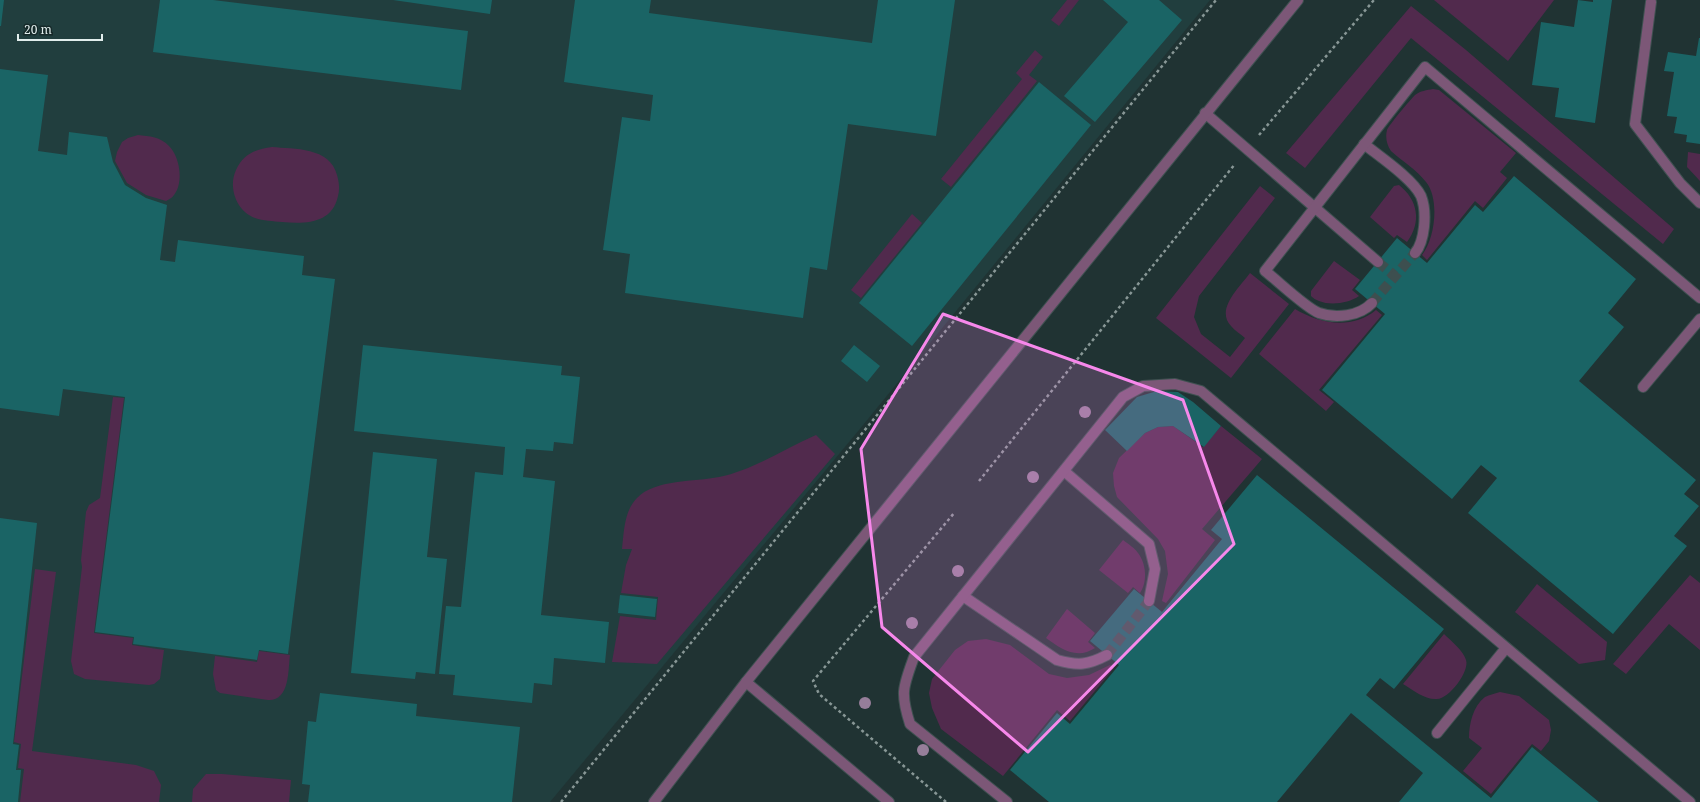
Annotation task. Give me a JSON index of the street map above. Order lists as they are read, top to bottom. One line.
{"scale_bar":"20 m"}
